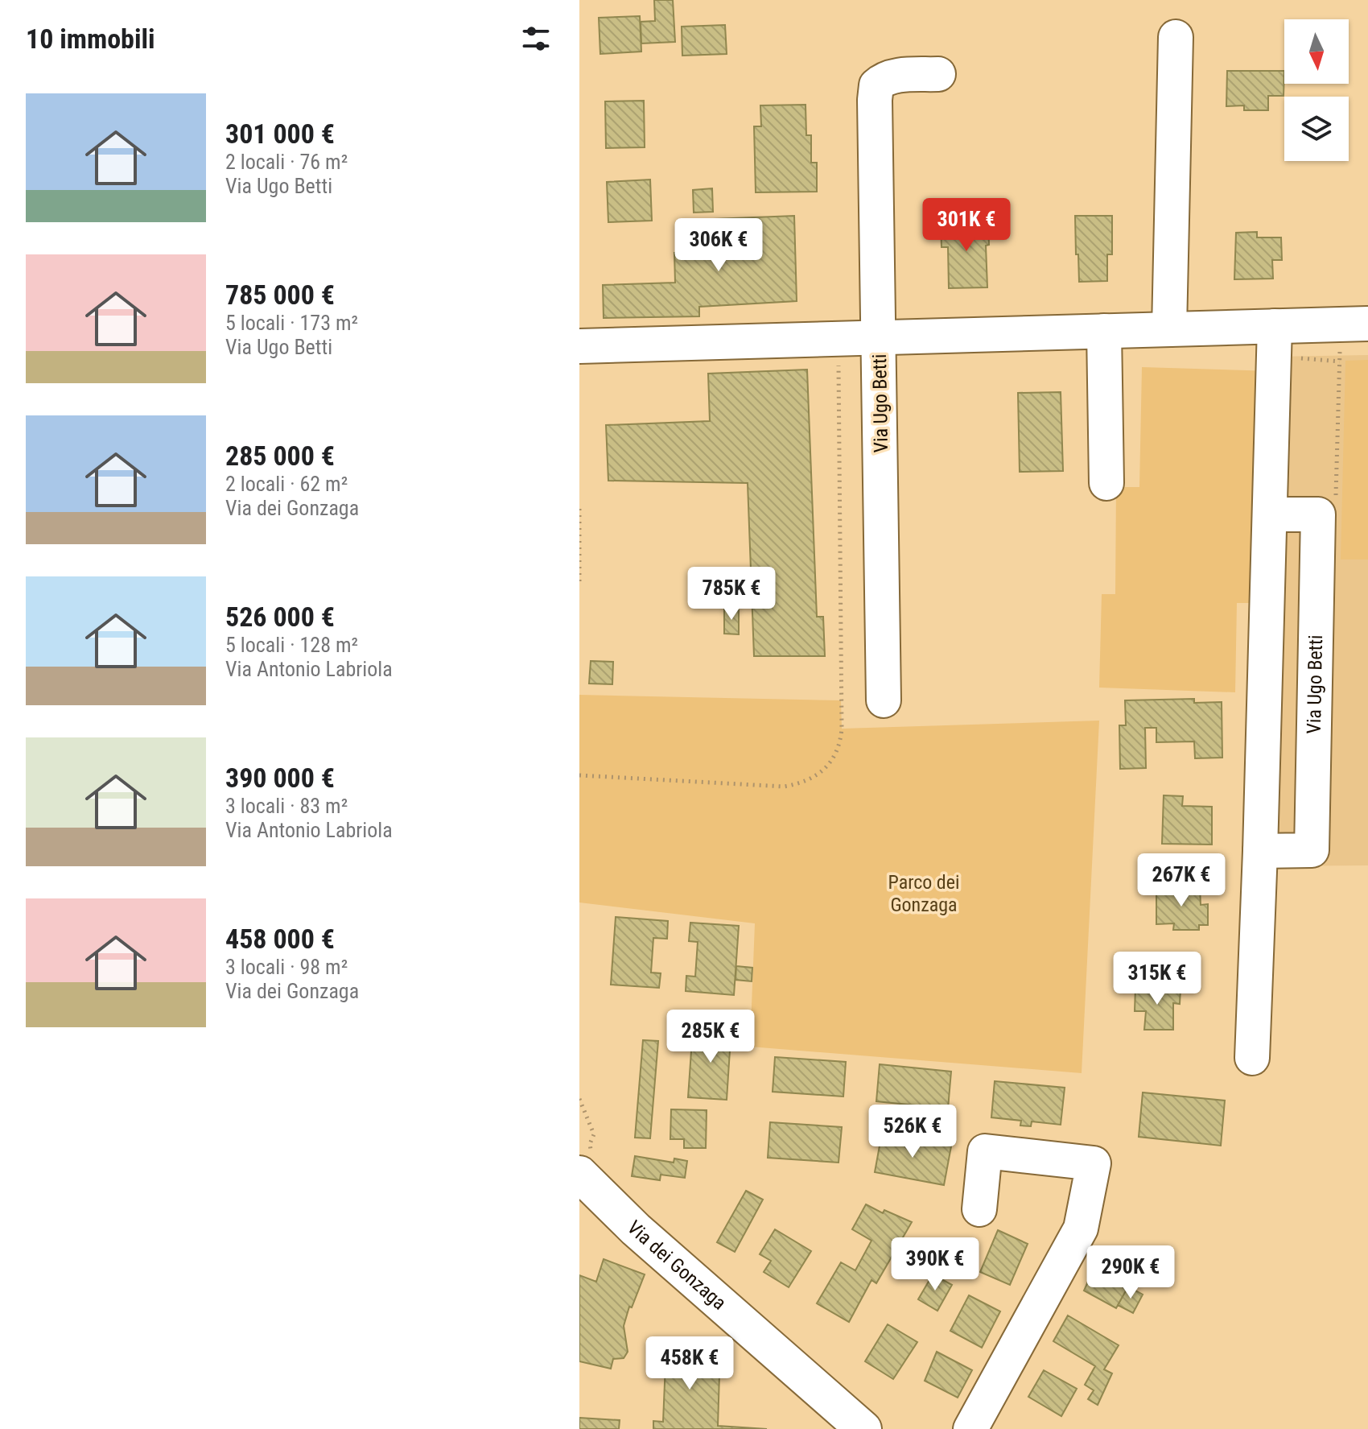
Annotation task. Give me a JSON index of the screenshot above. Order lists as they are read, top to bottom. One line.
{"streets":{"main road":["Via dei Gonzaga"],"street":["Via Ugo Betti"]},"parks":["Parco dei Gonzaga"],"north":"bottom","page":{"heading":"10 immobili","list":[{"name":"301 000 €","note":"2 locali · 76 m² · Via Ugo Betti"},{"name":"785 000 €","note":"5 locali · 173 m² · Via Ugo Betti"},{"name":"285 000 €","note":"2 locali · 62 m² · Via dei Gonzaga"},{"name":"526 000 €","note":"5 locali · 128 m² · Via Antonio Labriola"},{"name":"390 000 €","note":"3 locali · 83 m² · Via Antonio Labriola"},{"name":"458 000 €","note":"3 locali · 98 m² · Via dei Gonzaga"}],"price":["301K €","306K €","785K €","267K €","315K €","285K €","526K €","390K €","290K €","458K €"]}}
